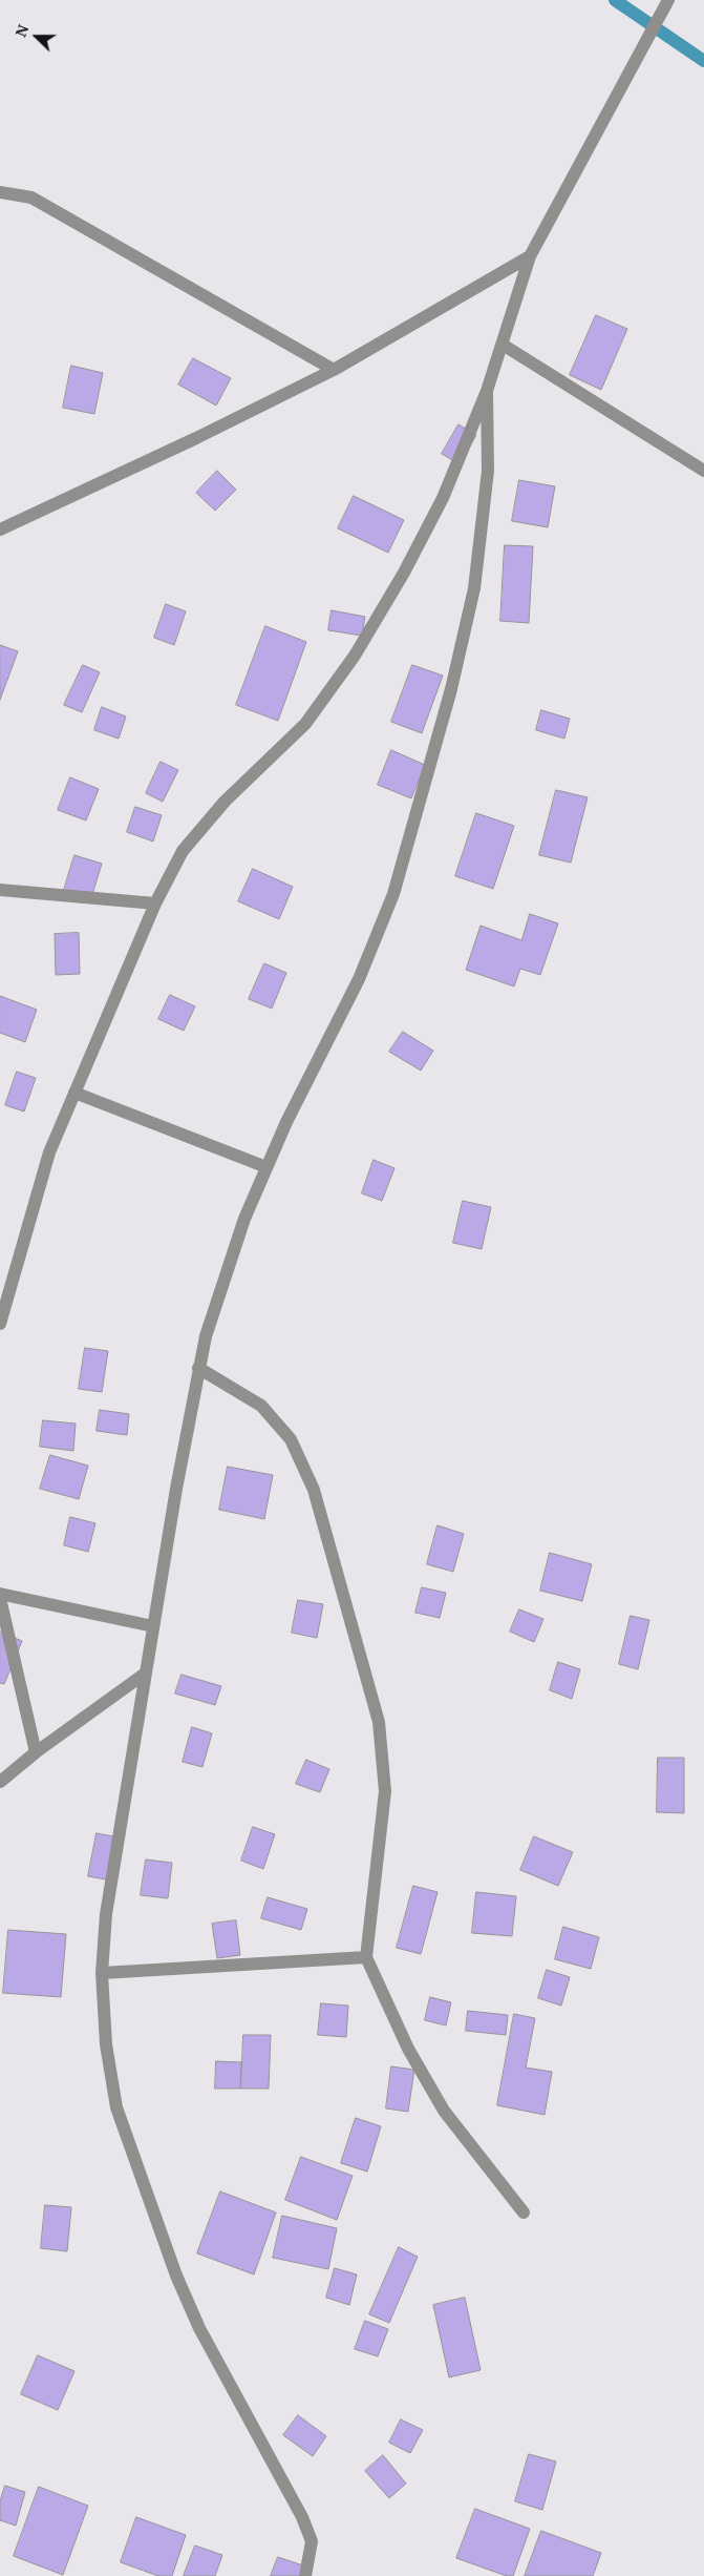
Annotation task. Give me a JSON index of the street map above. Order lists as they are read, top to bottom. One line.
{"north":"left"}
